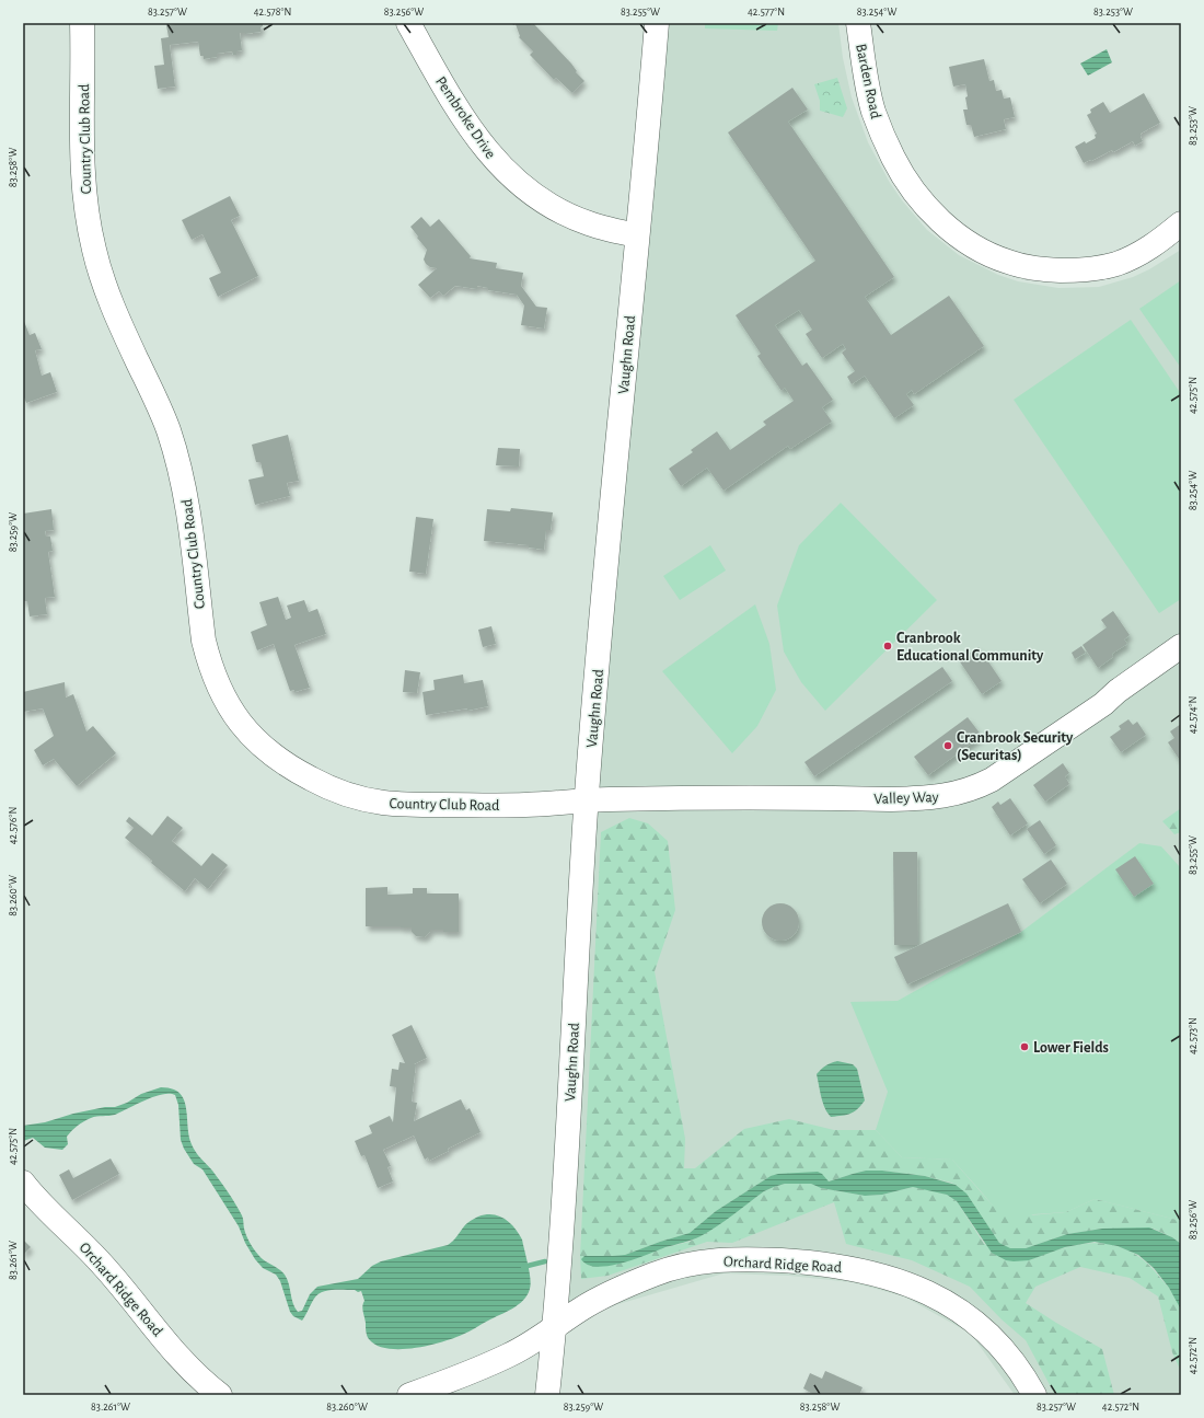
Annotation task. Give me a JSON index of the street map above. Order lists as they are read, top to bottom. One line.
{"streets":{"street":["Barden Road","Pembroke Drive","Country Club Road","Vaughn Road","Valley Way","Orchard Ridge Road"]},"crossings":[["Pembroke Drive","Vaughn Road"],["Country Club Road","Vaughn Road"],["Country Club Road","Valley Way"],["Vaughn Road","Valley Way"],["Vaughn Road","Orchard Ridge Road"]],"places":["Cranbrook Educational Community","Cranbrook Security (Securitas)","Lower Fields"],"coordinates":["83.257°W","42.578°N","83.256°W","83.255°W","42.577°N","83.254°W","83.253°W","83.258°W","42.575°N","83.259°W","42.574°N","42.576°N","83.260°W","42.573°N","83.261°W","42.572°N"]}
